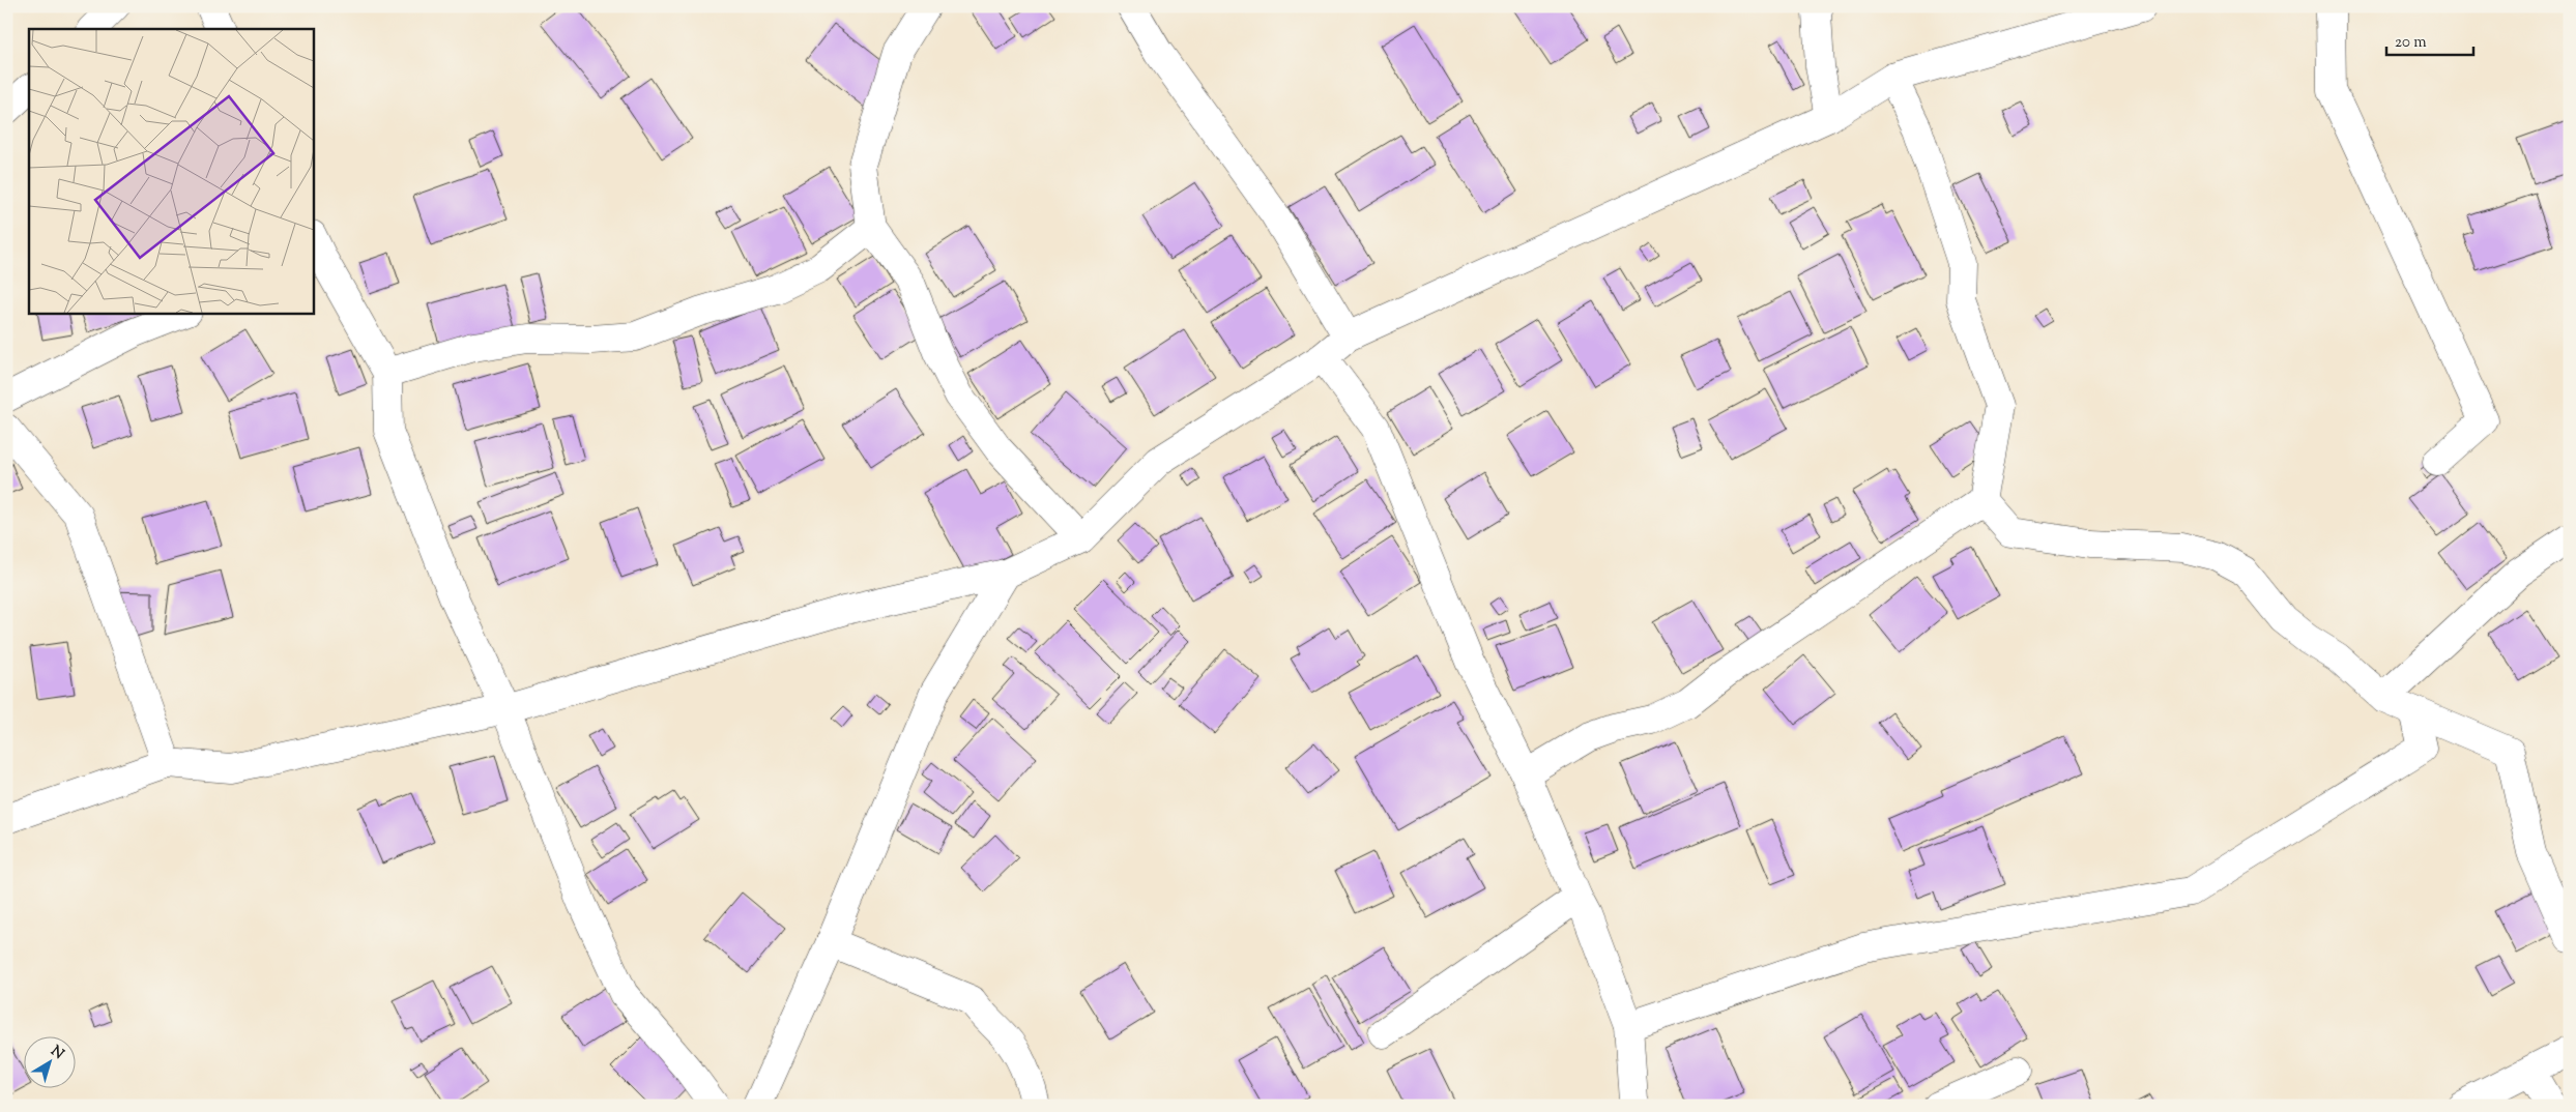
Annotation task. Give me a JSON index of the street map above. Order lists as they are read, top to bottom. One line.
{"scale_bar":"20 m","north":"top right"}
